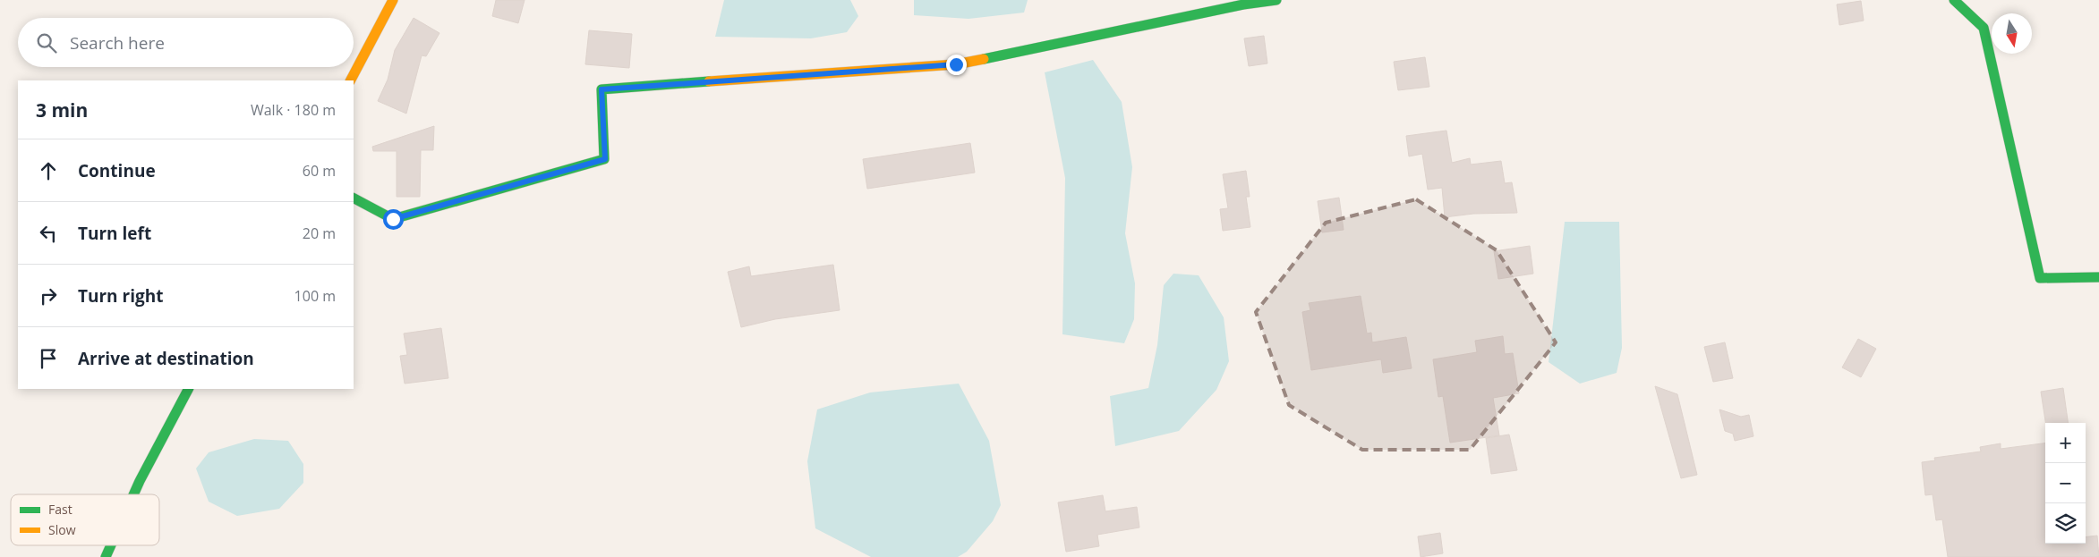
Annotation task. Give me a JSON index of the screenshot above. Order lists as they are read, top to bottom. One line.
{"legend":["Fast","Slow"],"north":"bottom","page":{"search":"Search here","heading":["3 min","Walk · 180 m"],"list":[["Continue","60 m"],["Turn left","20 m"],["Turn right","100 m"],"Arrive at destination"],"map_buttons":["+","−"]}}
